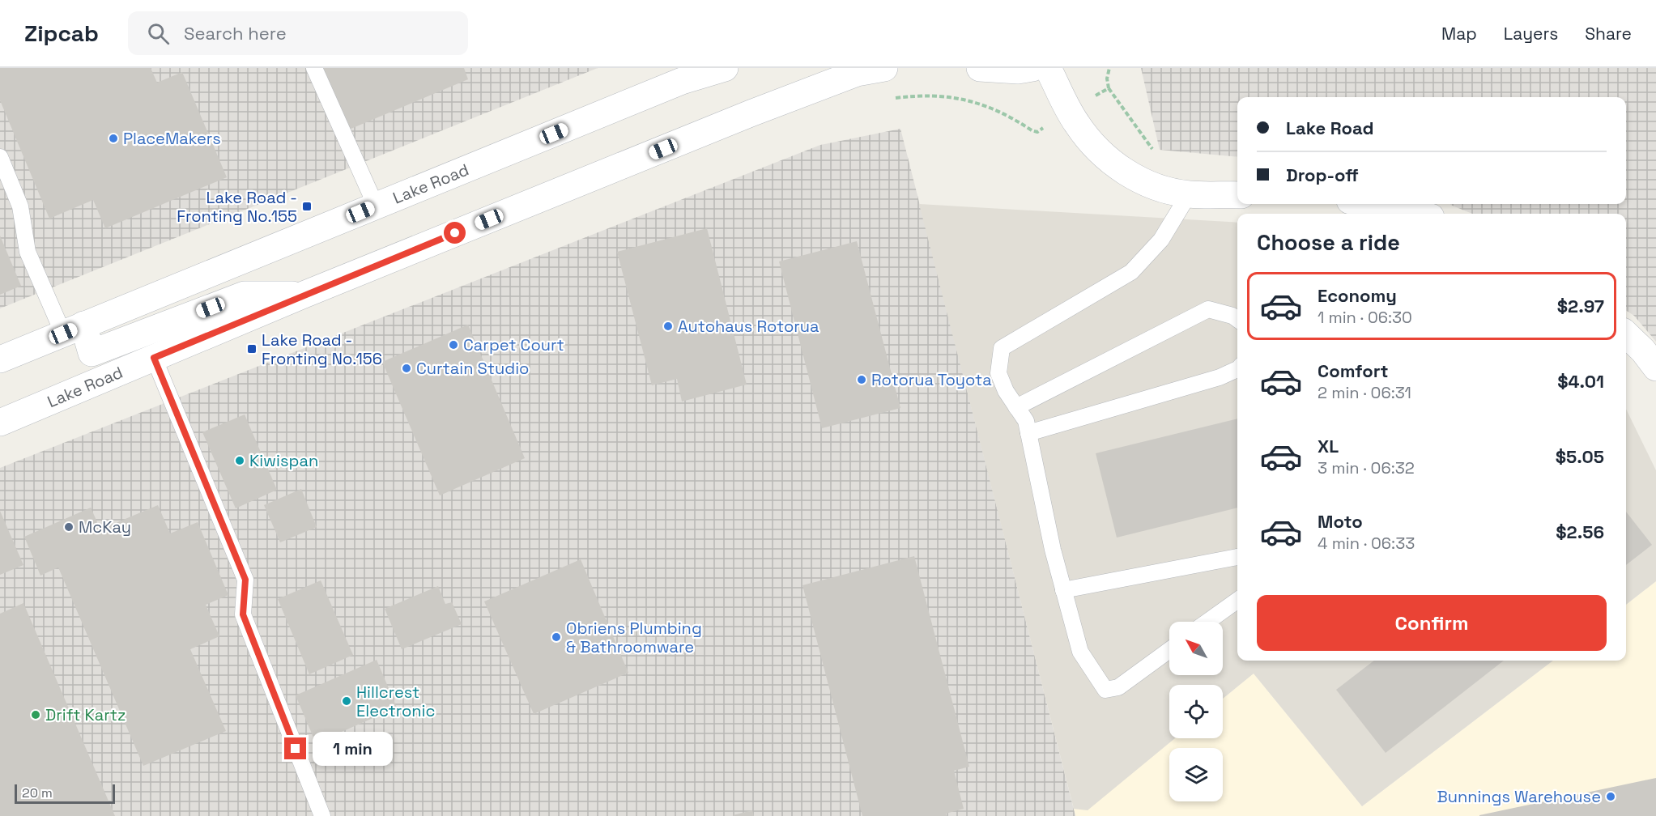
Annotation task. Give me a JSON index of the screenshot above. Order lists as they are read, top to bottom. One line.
{"streets":{"main road":["Lake Road"]},"places":{"other":["PlaceMakers","Autohaus Rotorua","Carpet Court","Curtain Studio","Rotorua Toyota","Kiwispan","McKay","Obriens Plumbing & Bathroomware","Hillcrest Electronic","Drift Kartz","Bunnings Warehouse"],"transit":["Lake Road - Fronting No.155","Lake Road - Fronting No.156"]},"scale_bar":"20 m","north":"top left","page":{"header":"Zipcab","search":"Search here","nav":["Map","Layers","Share"],"banner":["Lake Road","Drop-off"],"heading":"Choose a ride","list":[{"name":"Economy","note":"1 min · 06:30","value":"$2.97"},{"name":"Comfort","note":"2 min · 06:31","value":"$4.01"},{"name":"XL","note":"3 min · 06:32","value":"$5.05"},{"name":"Moto","note":"4 min · 06:33","value":"$2.56"}],"buttons":"Confirm","bubble":"1 min","scale":"20 m"}}
